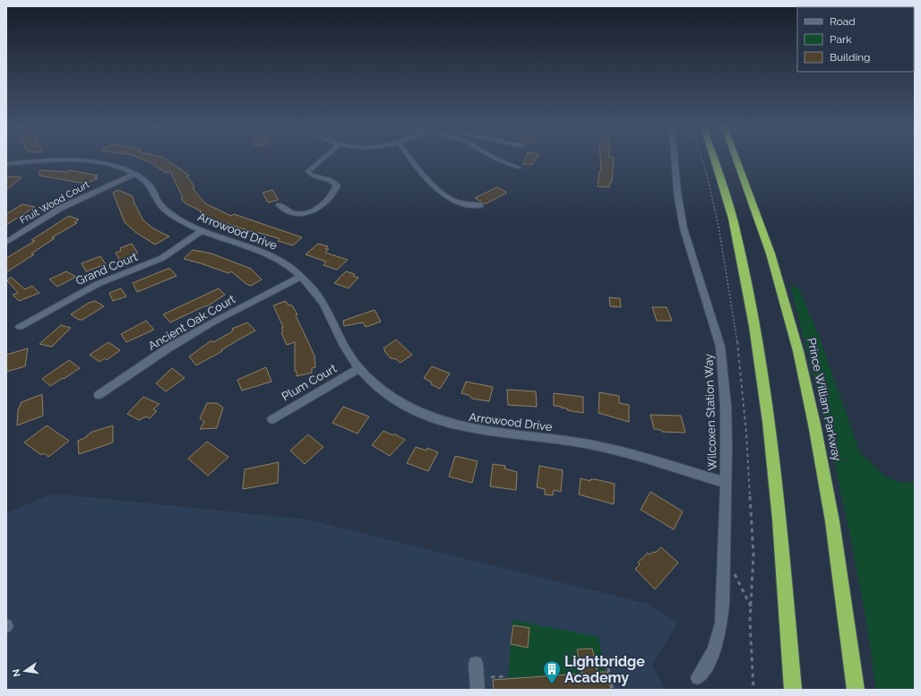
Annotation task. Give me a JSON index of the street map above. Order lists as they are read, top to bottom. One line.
{"streets":{"highway":["Prince William Parkway"],"street":["Fruit Wood Court","Arrowood Drive","Grand Court","Ancient Oak Court","Plum Court","Wilcoxen Station Way"]},"crossings":[["Fruit Wood Court","Arrowood Drive"],["Arrowood Drive","Grand Court"],["Arrowood Drive","Ancient Oak Court"],["Arrowood Drive","Plum Court"],["Arrowood Drive","Wilcoxen Station Way"]],"places":{"building":["Lightbridge Academy"]},"legend":["Road","Park","Building"],"north":"left"}
